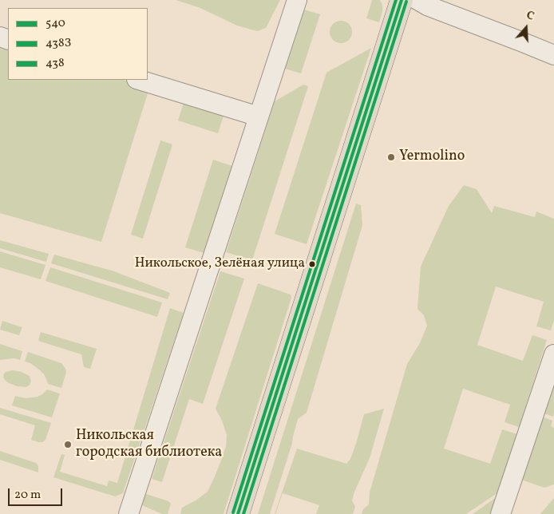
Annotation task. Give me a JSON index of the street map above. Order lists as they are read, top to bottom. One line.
{"places":["Yermolino","Никольское, Зелёная улица","Никольская городская библиотека"],"lines":["transit line 540","transit line 438","transit line 438З"],"legend":["540","438З","438"],"scale_bar":"20 m","north":"top"}
